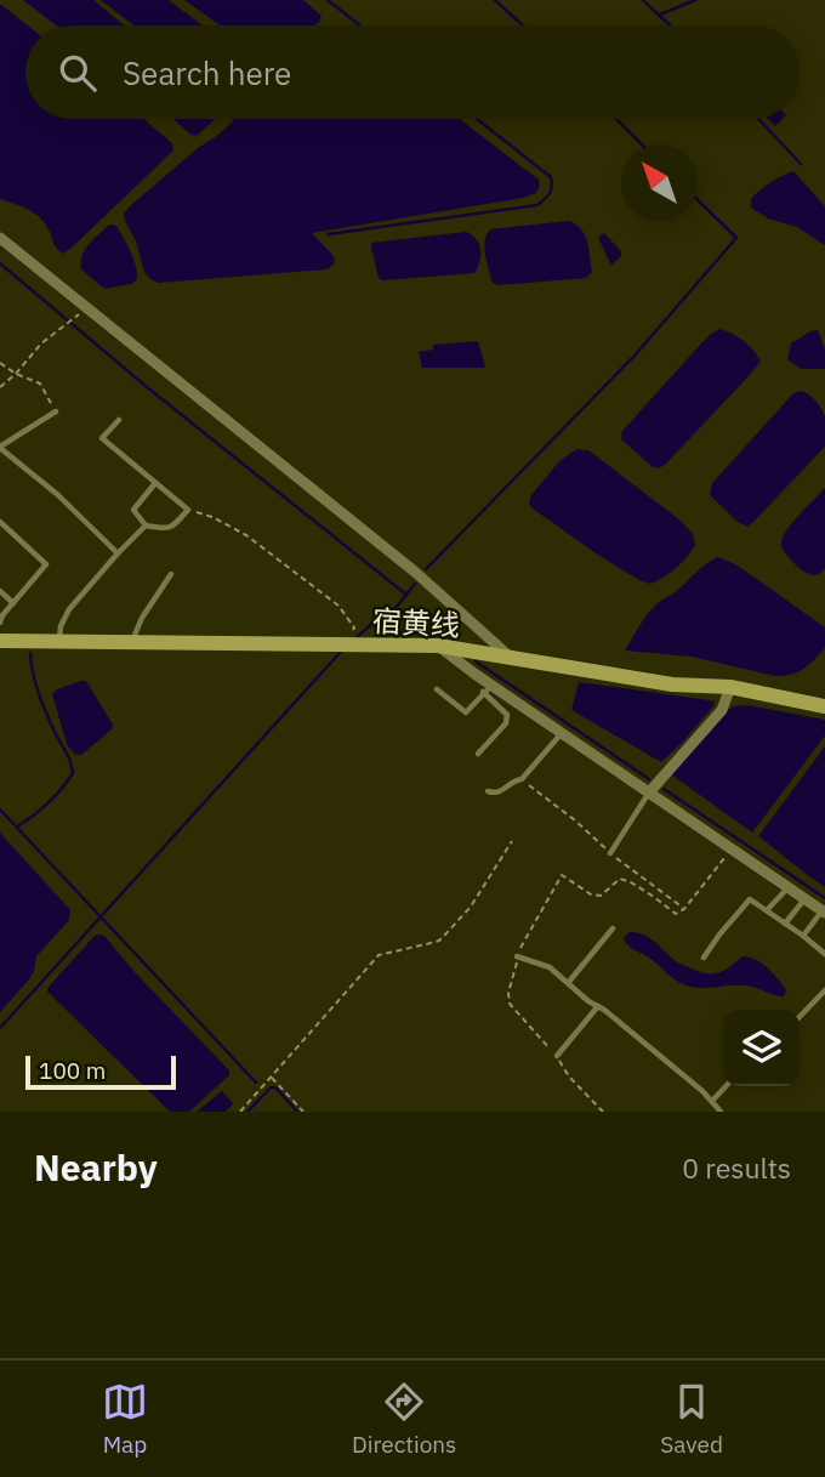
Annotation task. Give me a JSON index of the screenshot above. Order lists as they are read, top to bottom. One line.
{"streets":{"main road":["宿黄线"]},"scale_bar":"100 m","north":"top left","page":{"search":"Search here","scale":"100 m","heading":["Nearby","0 results"],"nav":["Map","Directions","Saved"]}}
